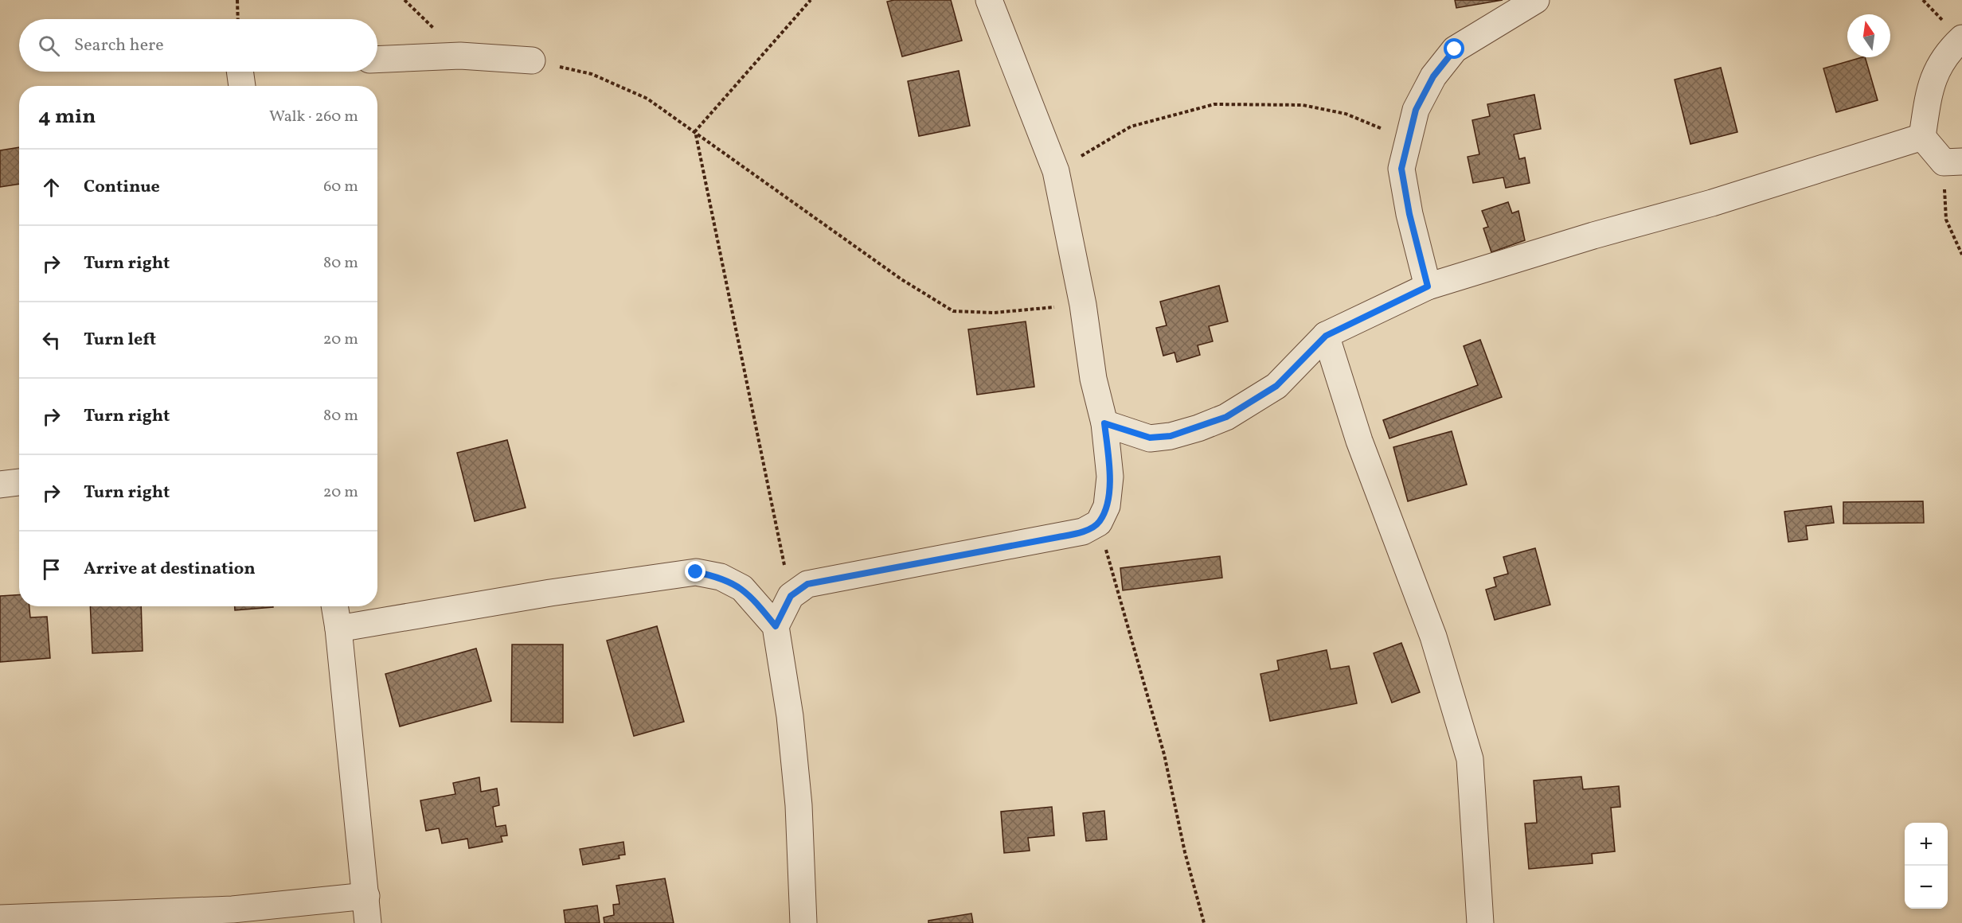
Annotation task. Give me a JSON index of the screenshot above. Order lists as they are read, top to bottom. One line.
{"north":"top","page":{"search":"Search here","heading":["4 min","Walk · 260 m"],"list":[["Continue","60 m"],["Turn right","80 m"],["Turn left","20 m"],["Turn right","80 m"],["Turn right","20 m"],"Arrive at destination"],"map_buttons":["+","−"]}}
